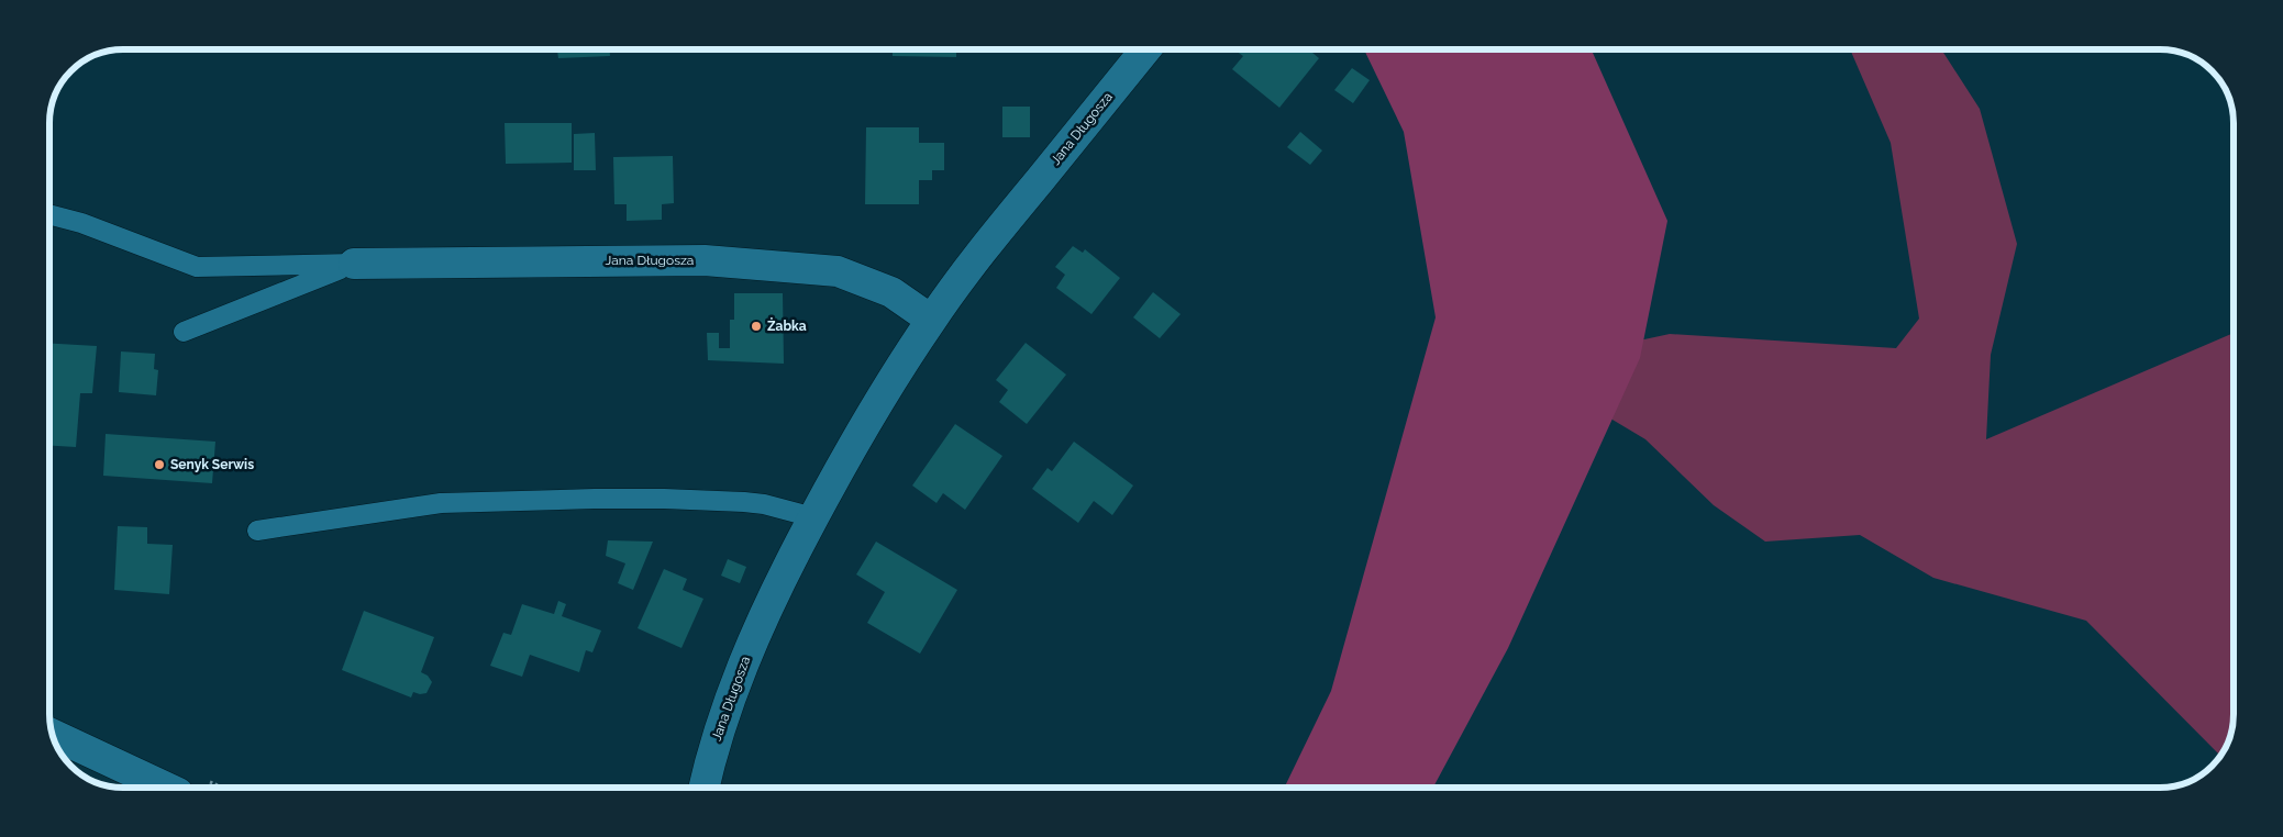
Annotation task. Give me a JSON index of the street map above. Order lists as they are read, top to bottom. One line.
{"streets":{"street":["Jana Długosza"]},"places":["Żabka","Senyk Serwis"]}
